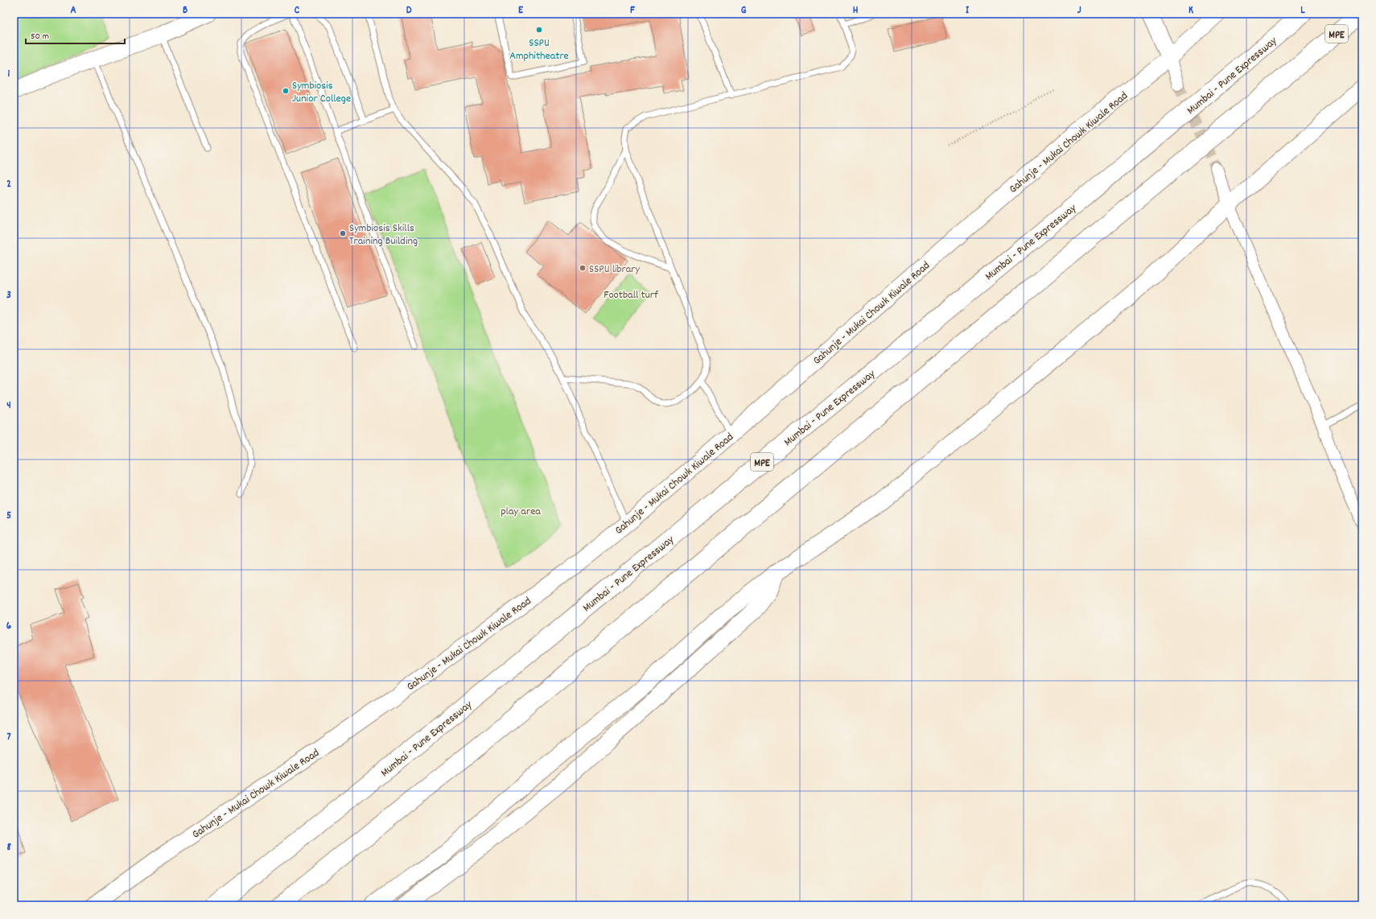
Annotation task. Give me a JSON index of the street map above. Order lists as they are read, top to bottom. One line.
{"streets":{"highway":["MPE","Mumbai - Pune Expressway"],"street":["Gahunje - Mukai Chowk Kiwale Road"]},"parks":["Football turf","play area"],"places":["SSPU Amphitheatre","Symbiosis Junior College","Symbiosis Skills Training Building","SSPU library"],"scale_bar":"50 m","grid":{"columns":["A","B","C","D","E","F","G","H","I","J","K","L"],"rows":["1","2","3","4","5","6","7","8"]}}
